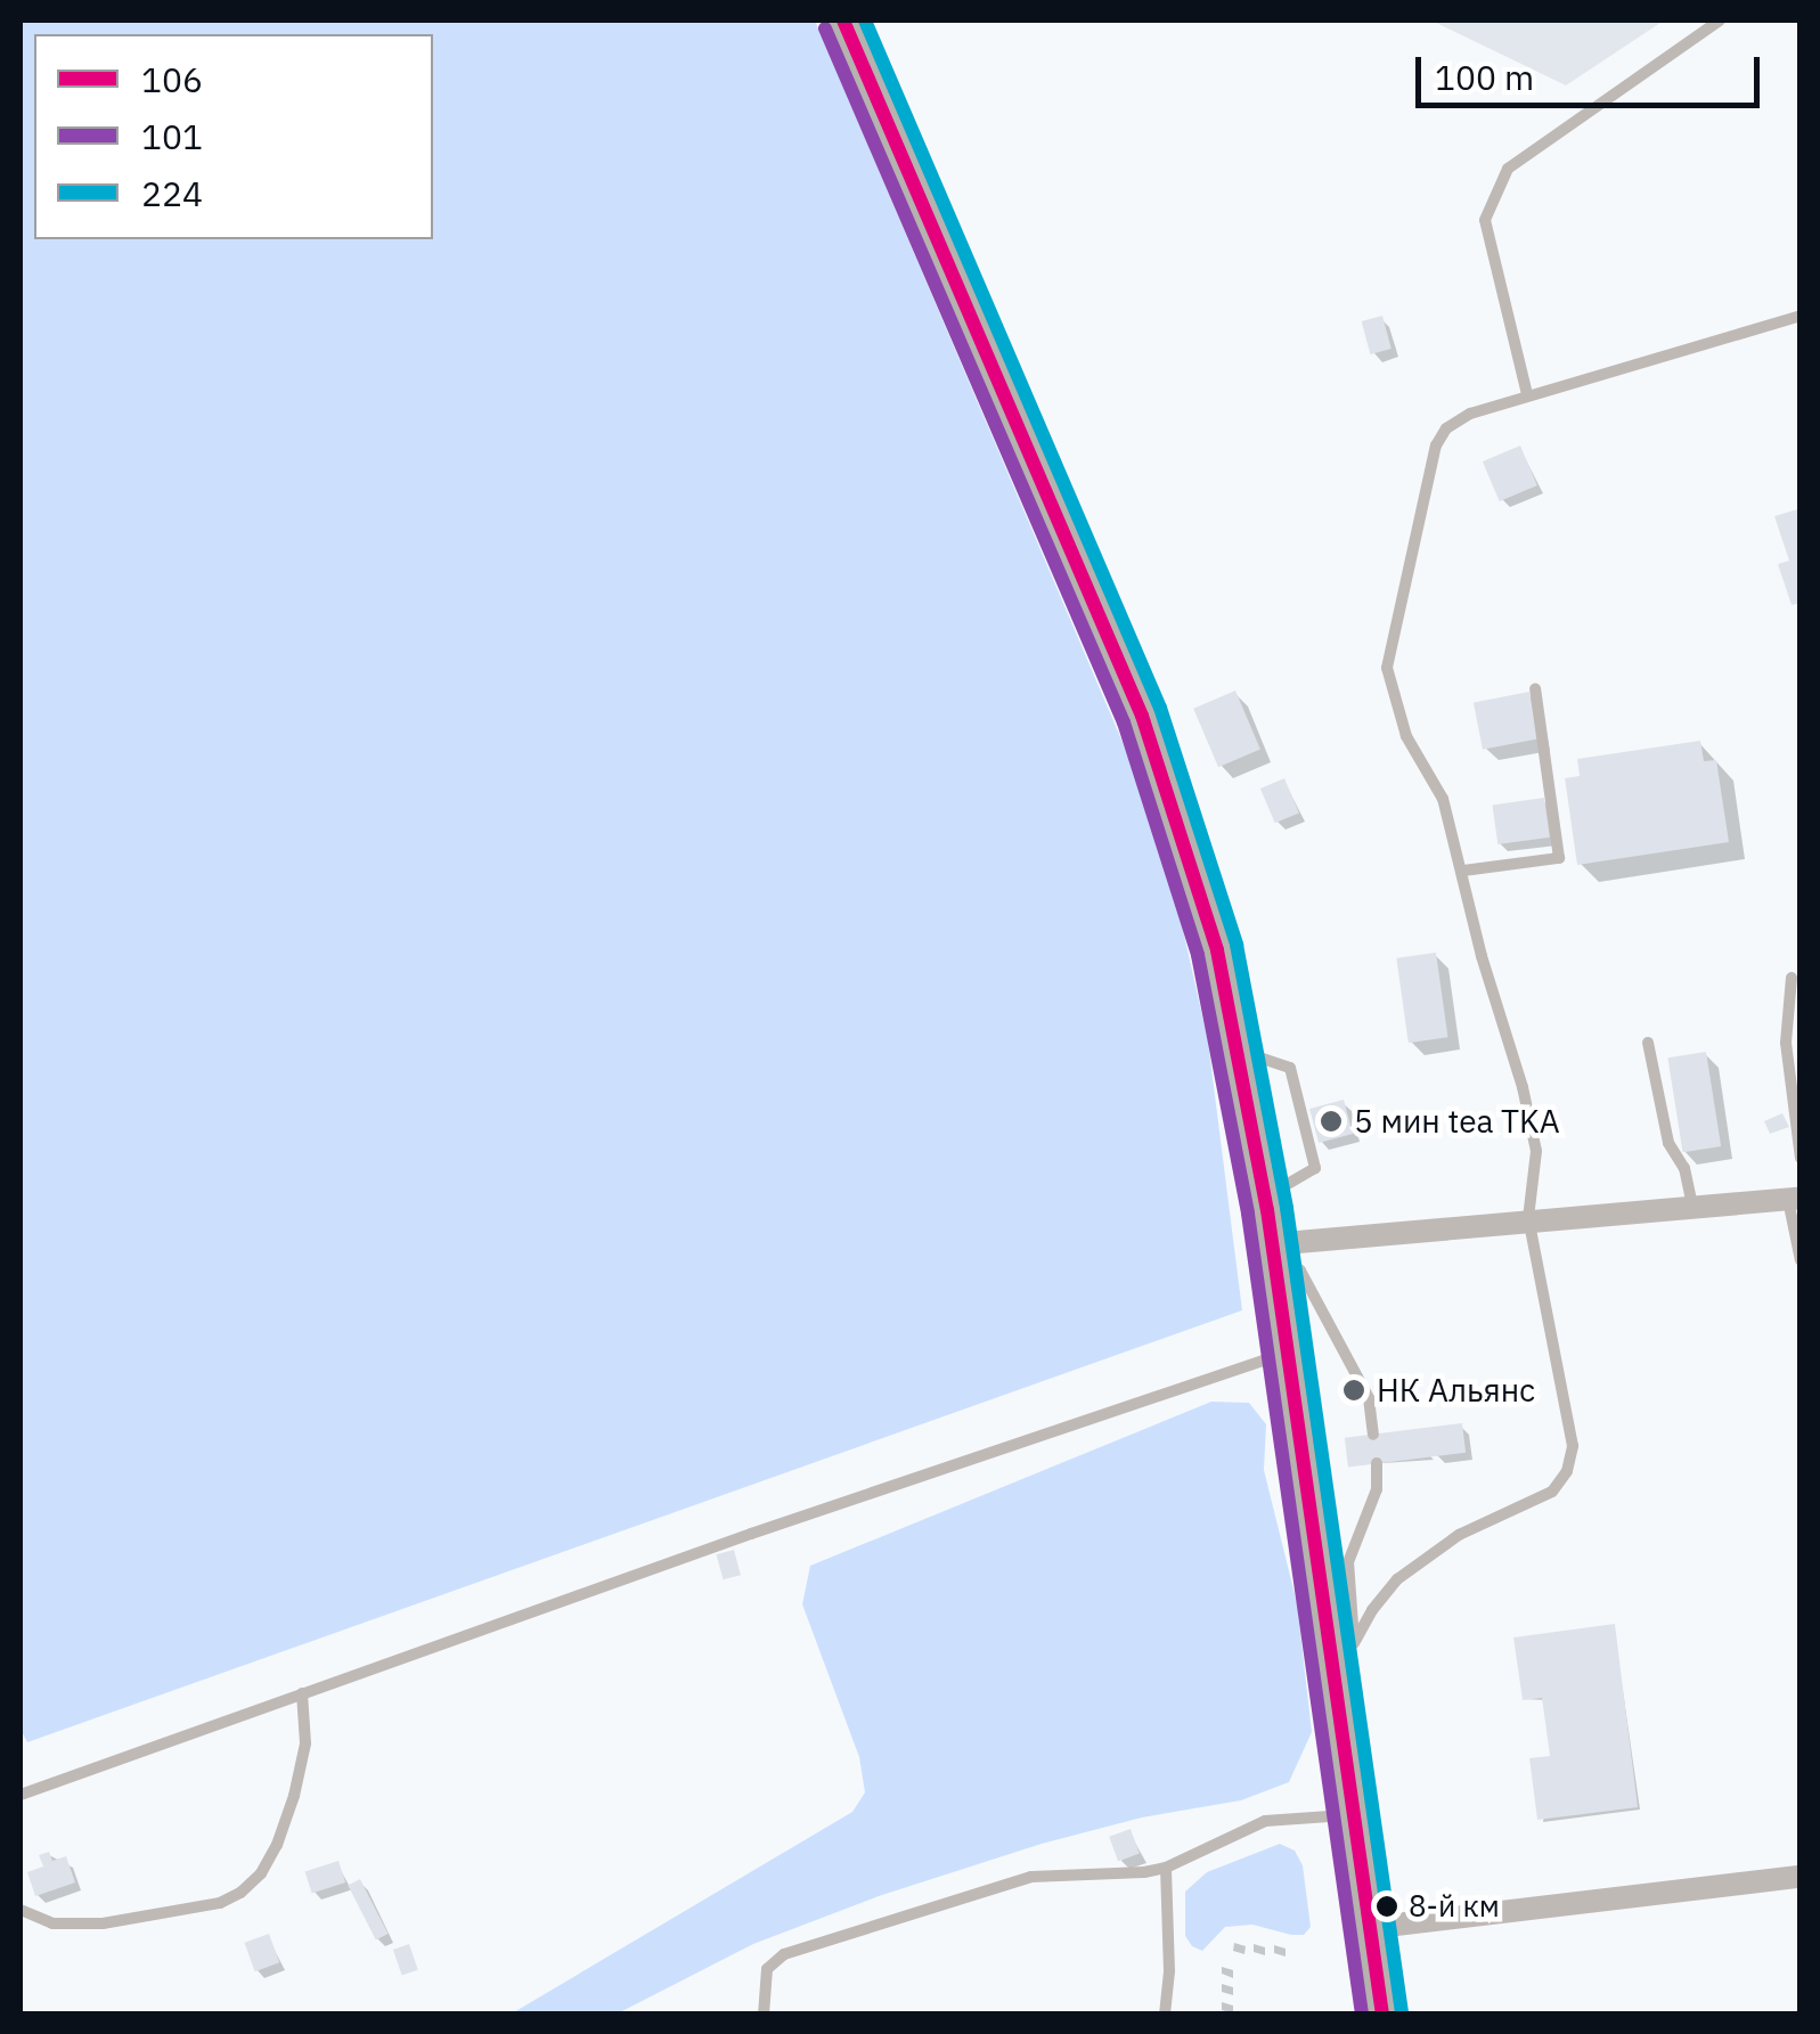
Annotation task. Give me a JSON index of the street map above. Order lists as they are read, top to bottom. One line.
{"places":["5 мин tea TKA","НК Альянс","8-й км"],"lines":["transit line 106","transit line 224","transit line 101"],"legend":["106","101","224"],"scale_bar":"100 m"}
